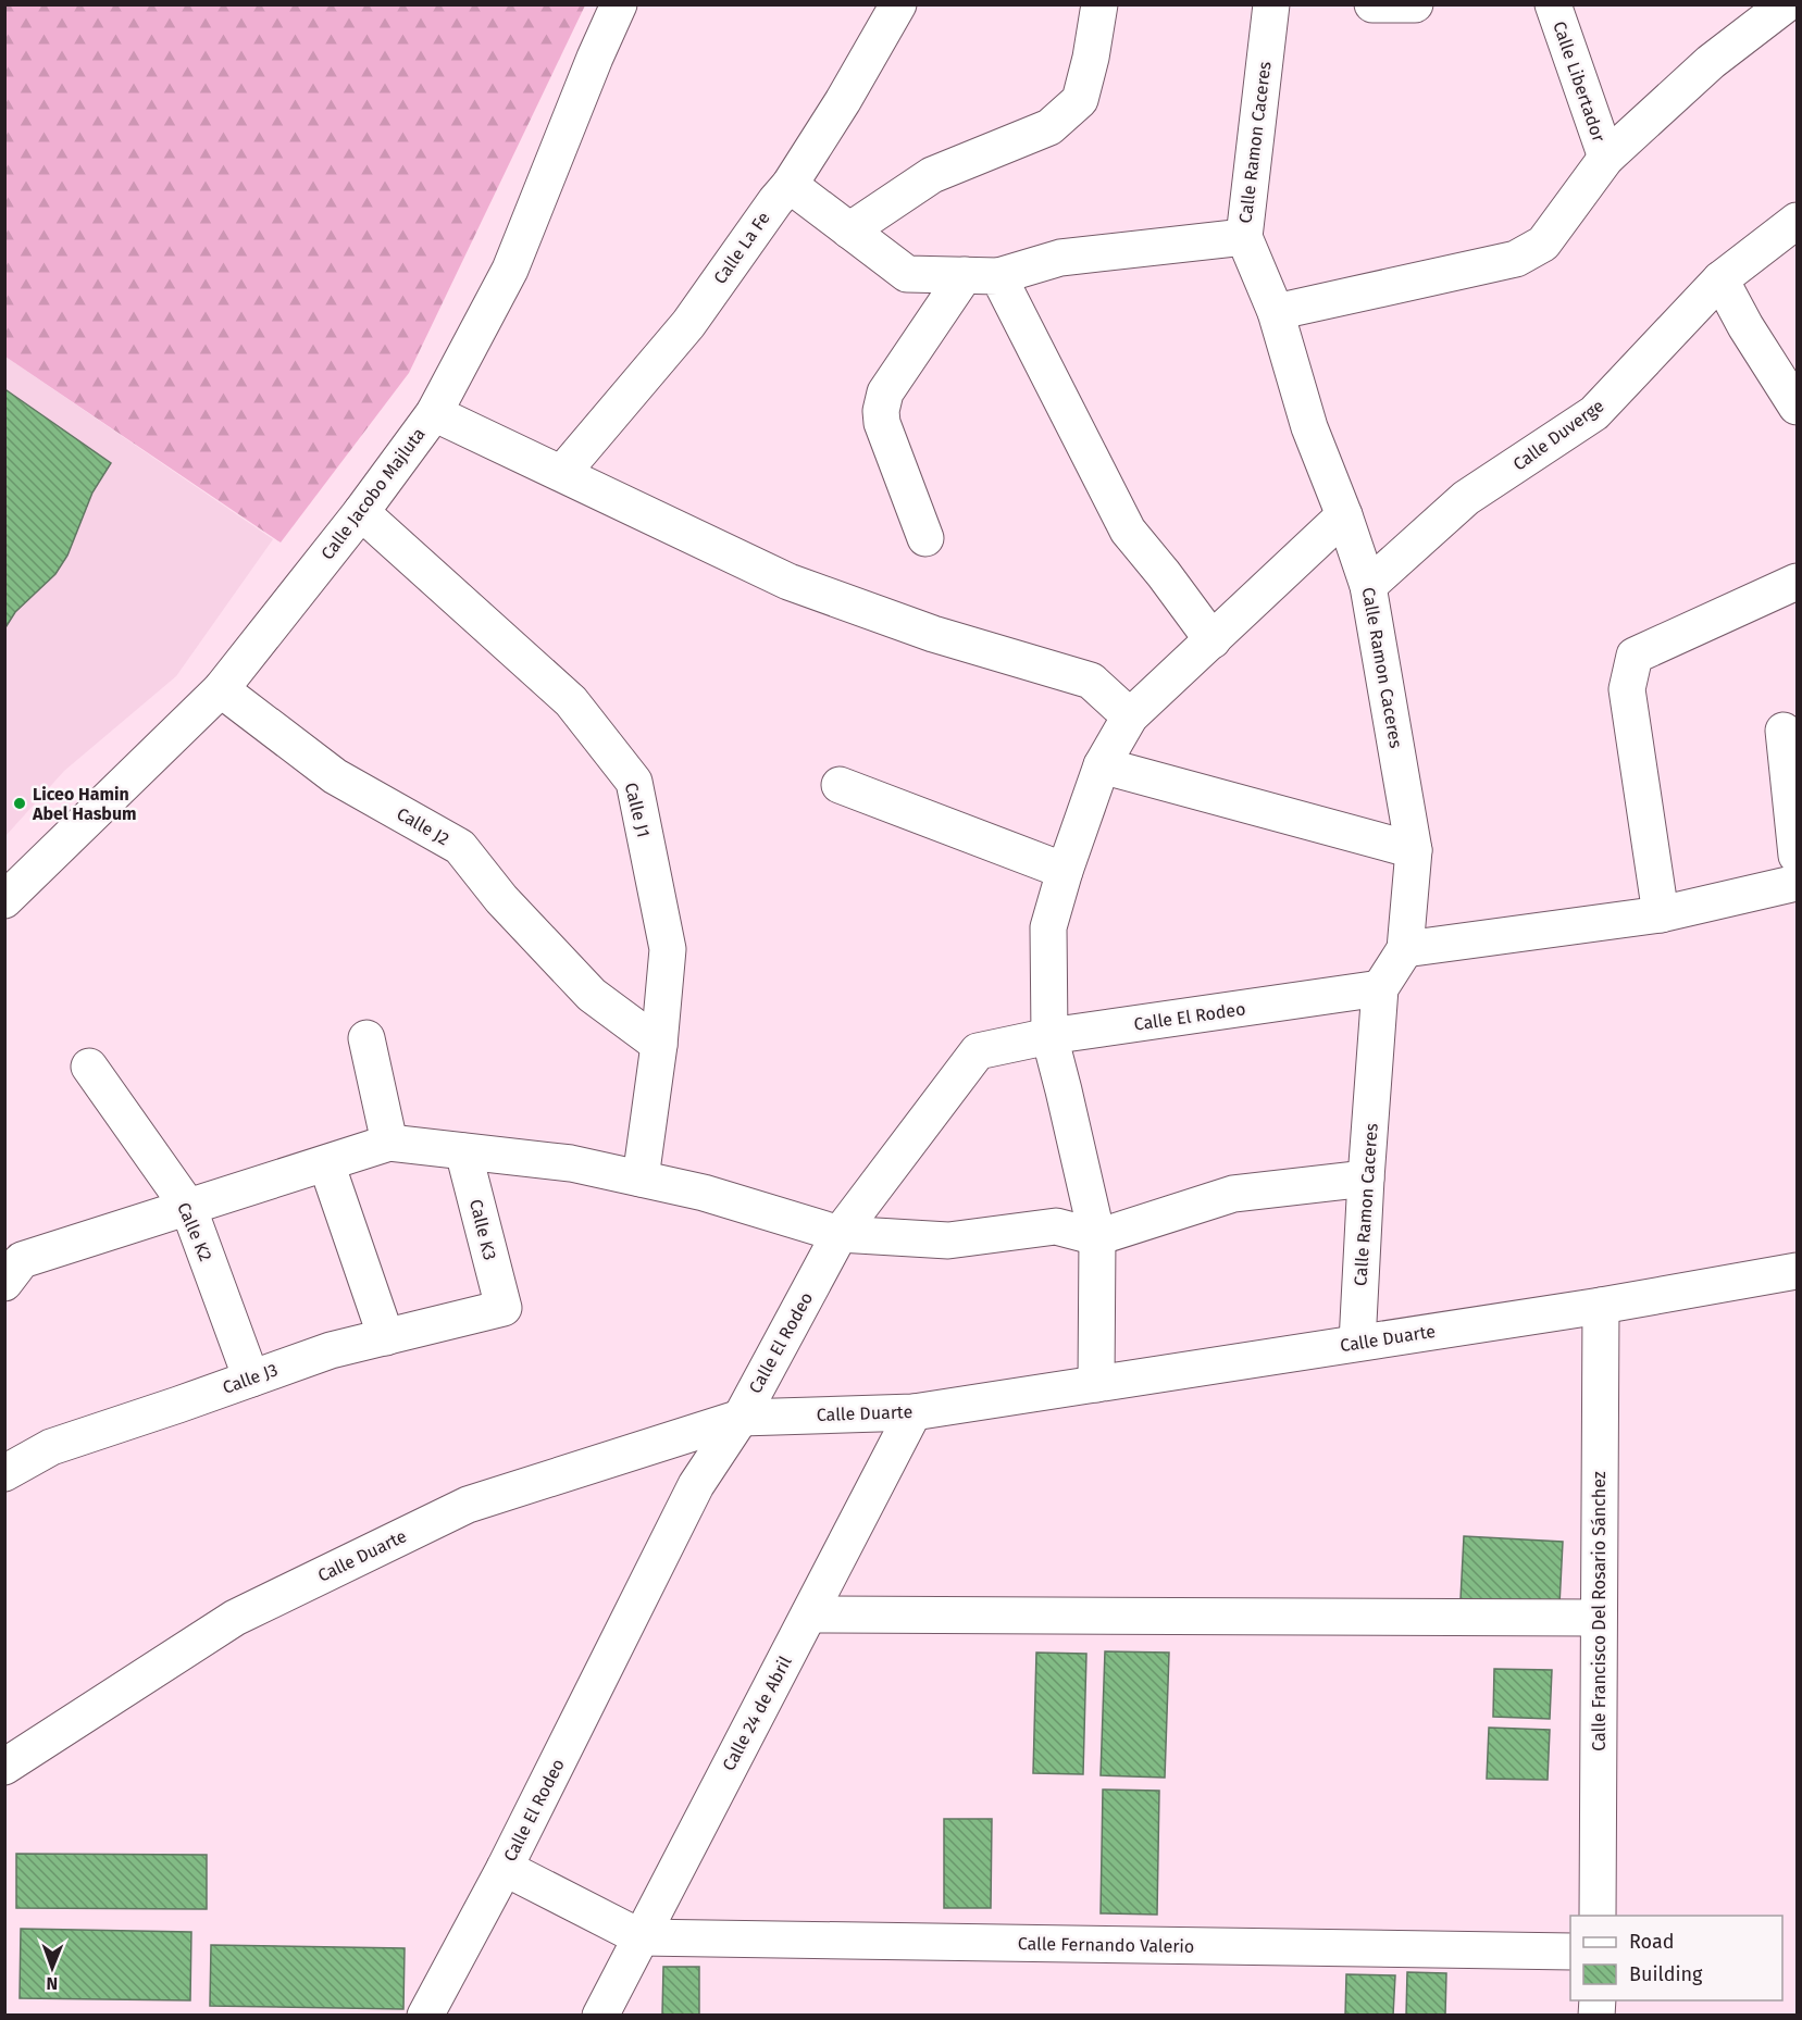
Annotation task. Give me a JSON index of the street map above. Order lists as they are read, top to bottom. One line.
{"streets":{"street":["Calle Libertador","Calle Ramon Caceres","Calle La Fe","Calle Duverge","Calle Jacobo Majluta","Calle J1","Calle J2","Calle El Rodeo","Calle K3","Calle K2","Calle Duarte","Calle J3","Calle Francisco Del Rosario Sánchez","Calle 24 de Abril","Calle Fernando Valerio"]},"crossings":[["Calle Ramon Caceres","Calle Duverge"],["Calle Ramon Caceres","Calle El Rodeo"],["Calle Ramon Caceres","Calle Duarte"],["Calle Jacobo Majluta","Calle J1"],["Calle Jacobo Majluta","Calle J2"],["Calle J1","Calle J2"],["Calle El Rodeo","Calle Duarte"],["Calle K3","Calle J3"],["Calle K2","Calle J3"],["Calle Duarte","Calle Francisco Del Rosario Sánchez"],["Calle Duarte","Calle 24 de Abril"],["Calle 24 de Abril","Calle Fernando Valerio"]],"places":["Liceo Hamin Abel Hasbum"],"legend":["Road","Building"],"north":"bottom"}
